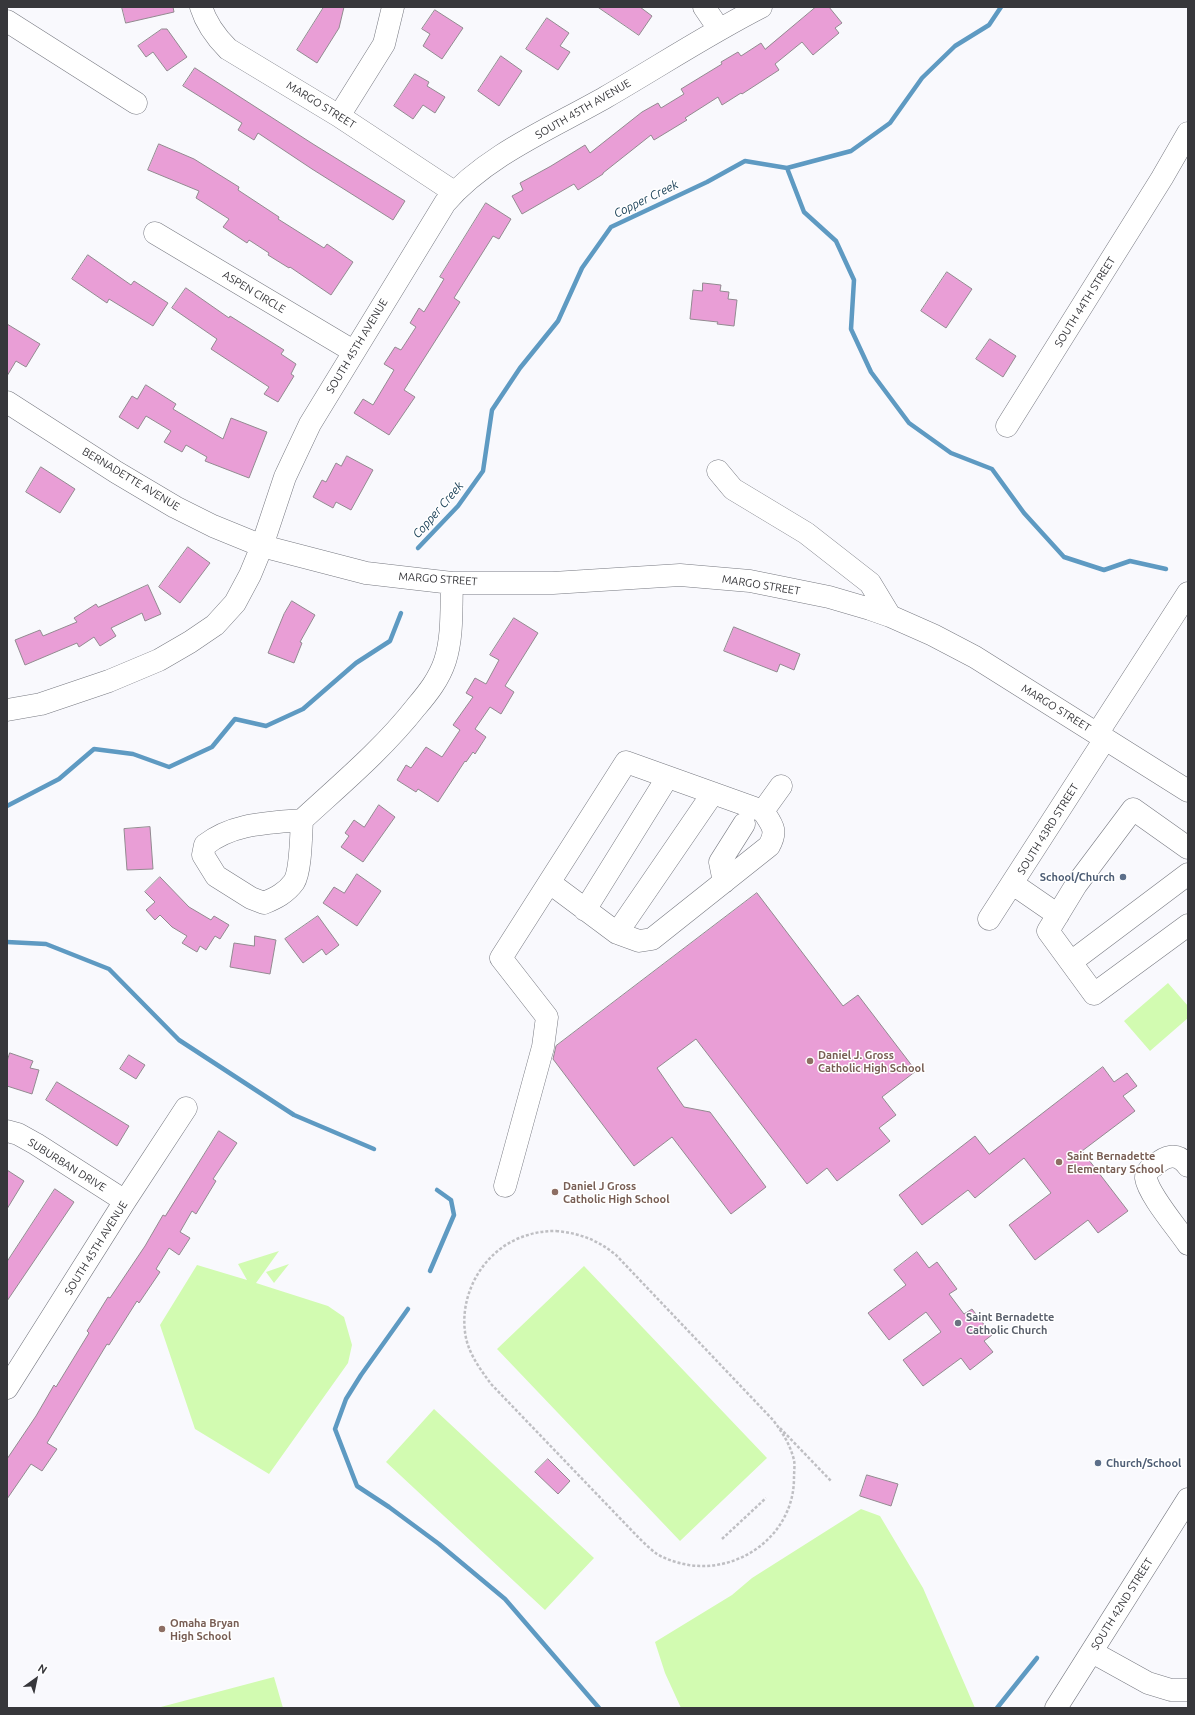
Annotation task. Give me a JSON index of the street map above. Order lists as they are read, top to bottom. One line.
{"streets":{"street":["MARGO STREET","SOUTH 45TH AVENUE","ASPEN CIRCLE","SOUTH 44TH STREET","BERNADETTE AVENUE","SOUTH 43RD STREET","SUBURBAN DRIVE","SOUTH 42ND STREET"]},"crossings":[["MARGO STREET","SOUTH 45TH AVENUE"],["MARGO STREET","BERNADETTE AVENUE"],["MARGO STREET","SOUTH 43RD STREET"],["SOUTH 45TH AVENUE","ASPEN CIRCLE"],["SOUTH 45TH AVENUE","BERNADETTE AVENUE"],["SOUTH 45TH AVENUE","SUBURBAN DRIVE"]],"water":["Copper Creek"],"places":["School/Church","Daniel J. Gross Catholic High School","Saint Bernadette Elementary School","Daniel J Gross Catholic High School","Saint Bernadette Catholic Church","Church/School","Omaha Bryan High School"],"north":"top right"}
